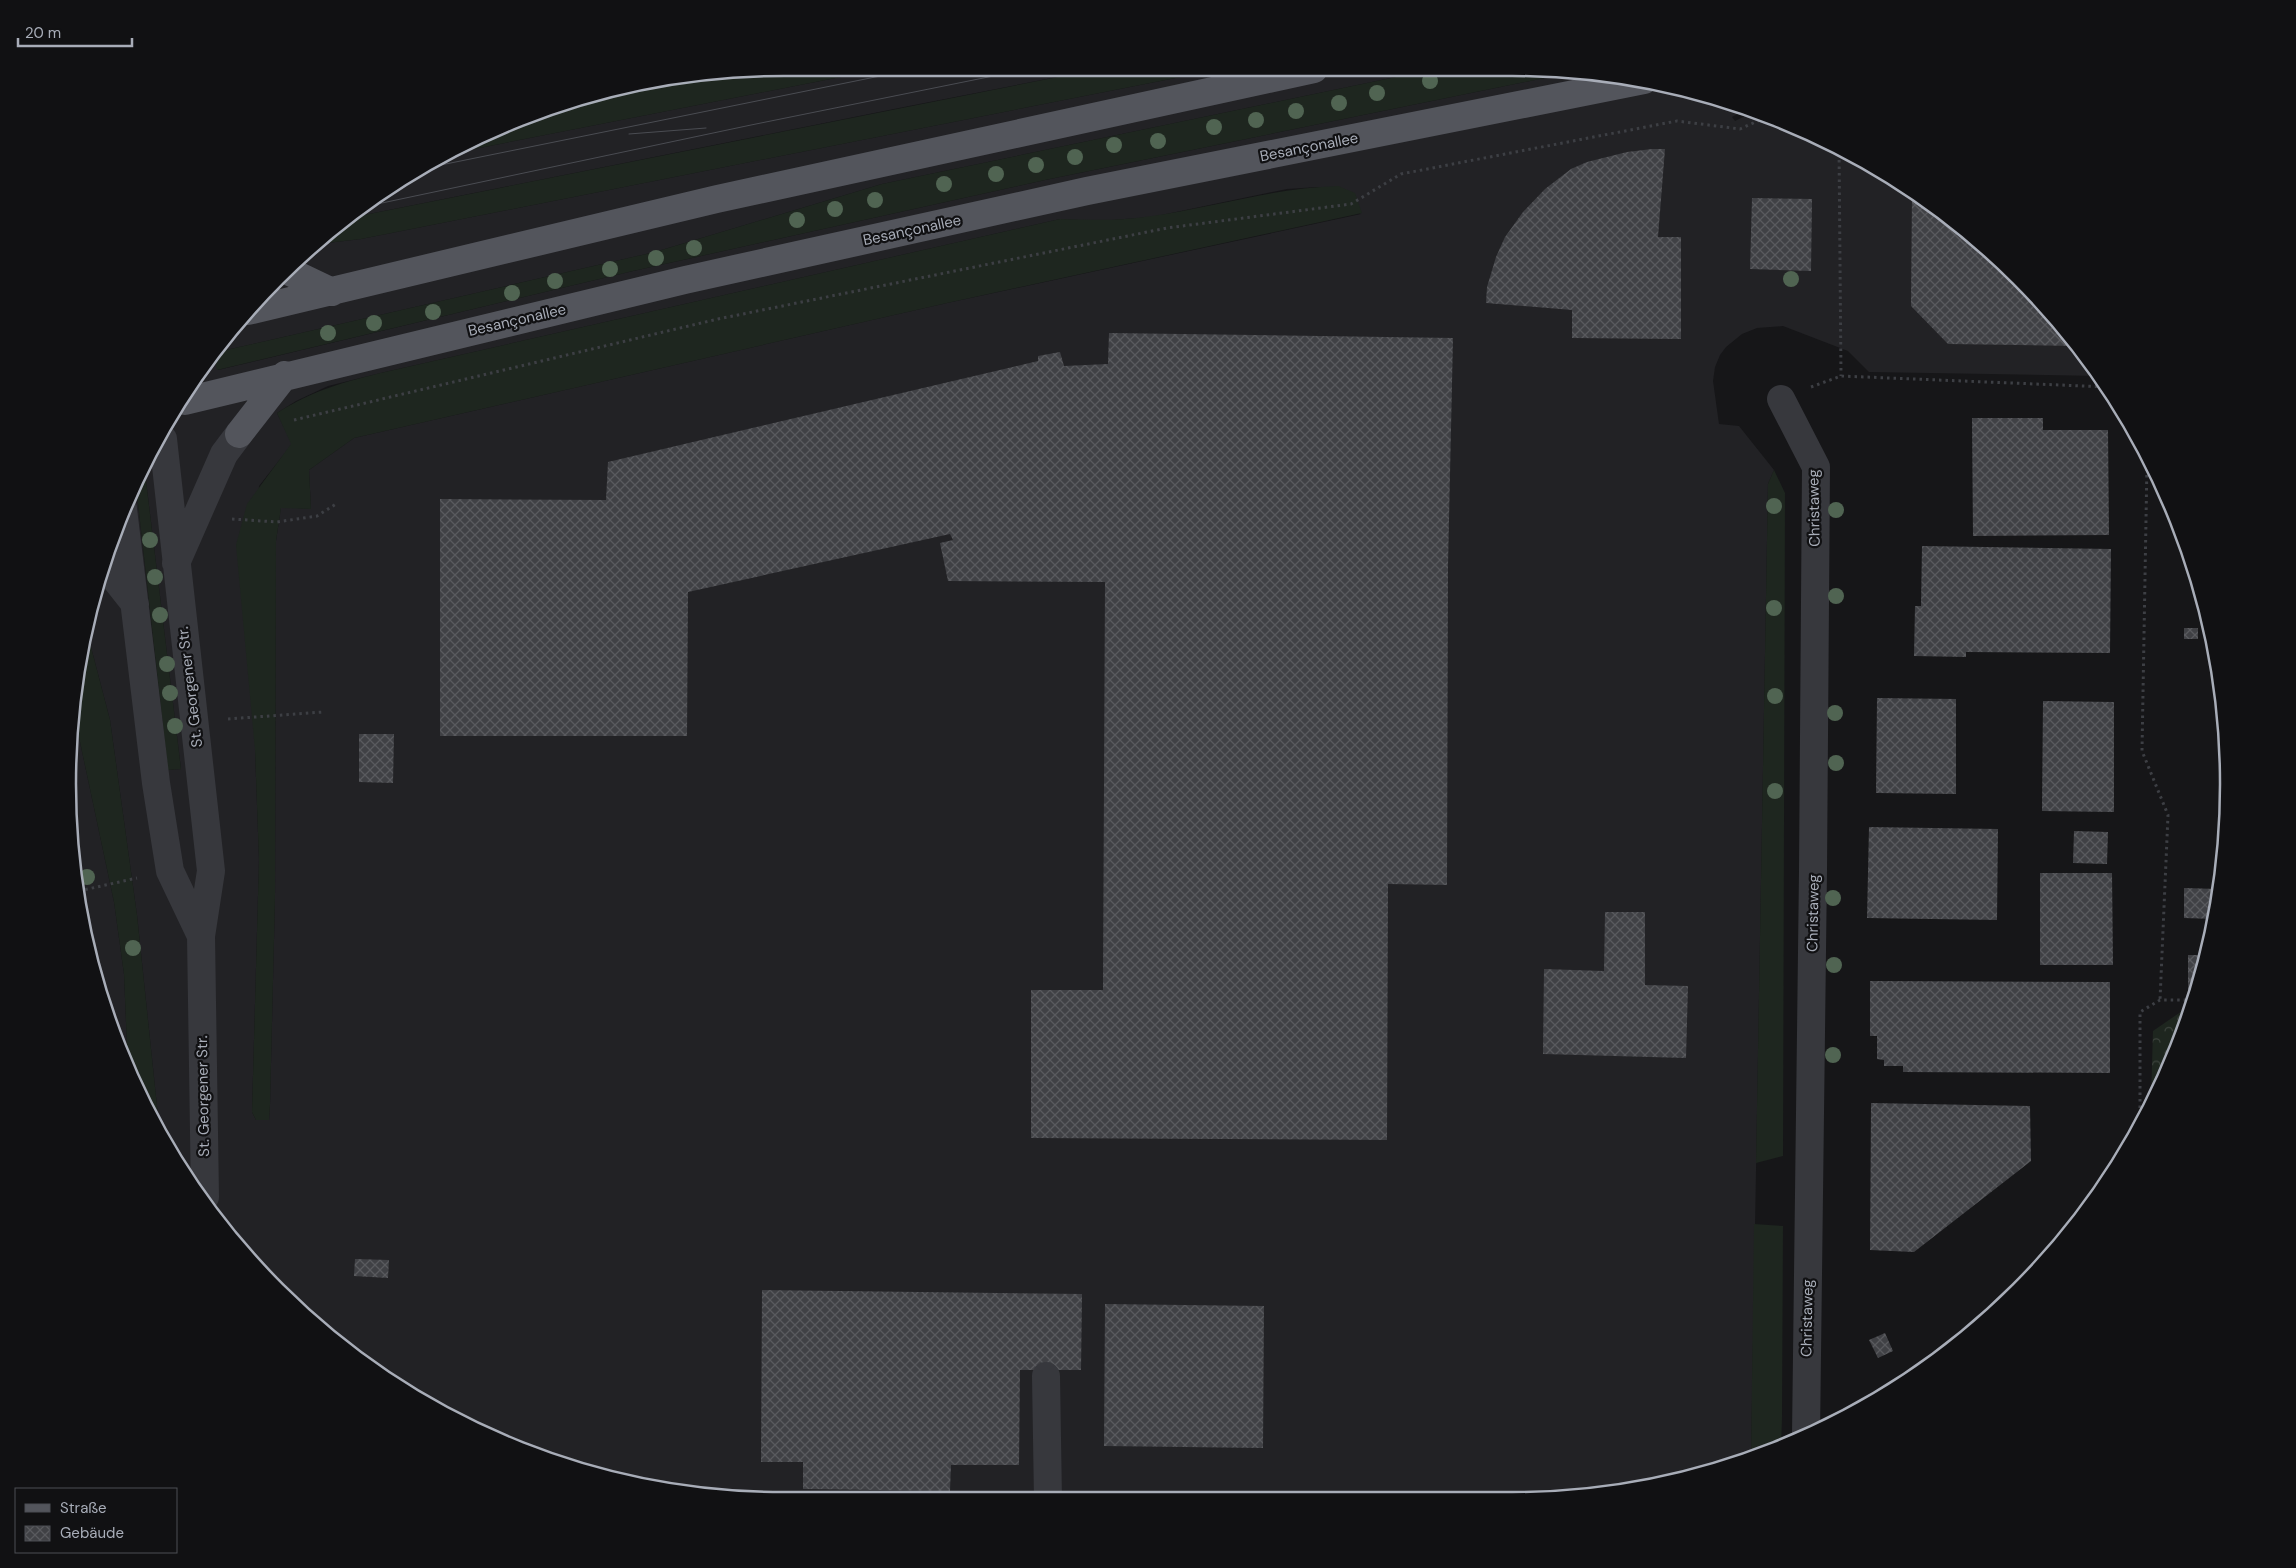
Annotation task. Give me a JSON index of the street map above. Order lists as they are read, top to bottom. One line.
{"streets":{"main road":["Besançonallee"],"street":["Christaweg","St. Georgener Str."]},"legend":["Straße","Gebäude"],"scale_bar":"20 m"}
